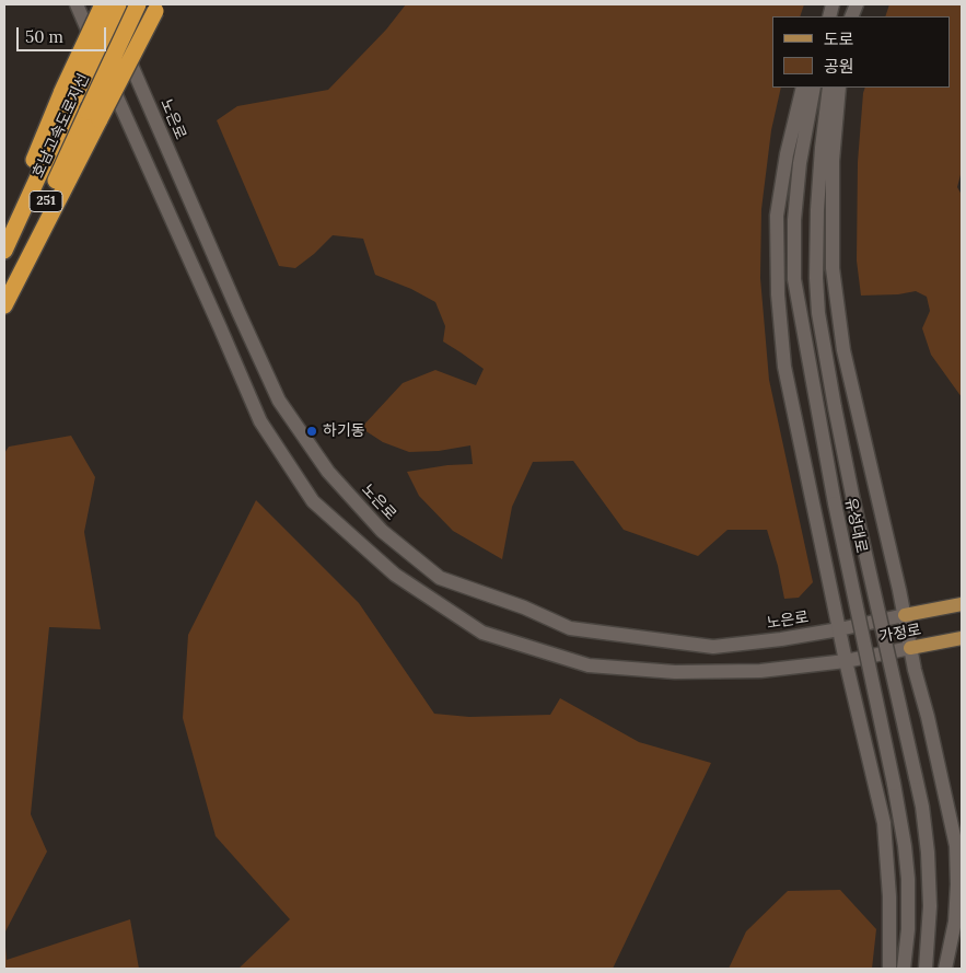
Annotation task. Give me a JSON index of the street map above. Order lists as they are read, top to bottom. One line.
{"streets":{"highway":["호남고속도로지선","251"],"main road":["노은로","유성대로","가정로"]},"crossings":[["노은로","가정로"]],"places":["하기동"],"legend":["도로","공원"],"scale_bar":"50 m"}
